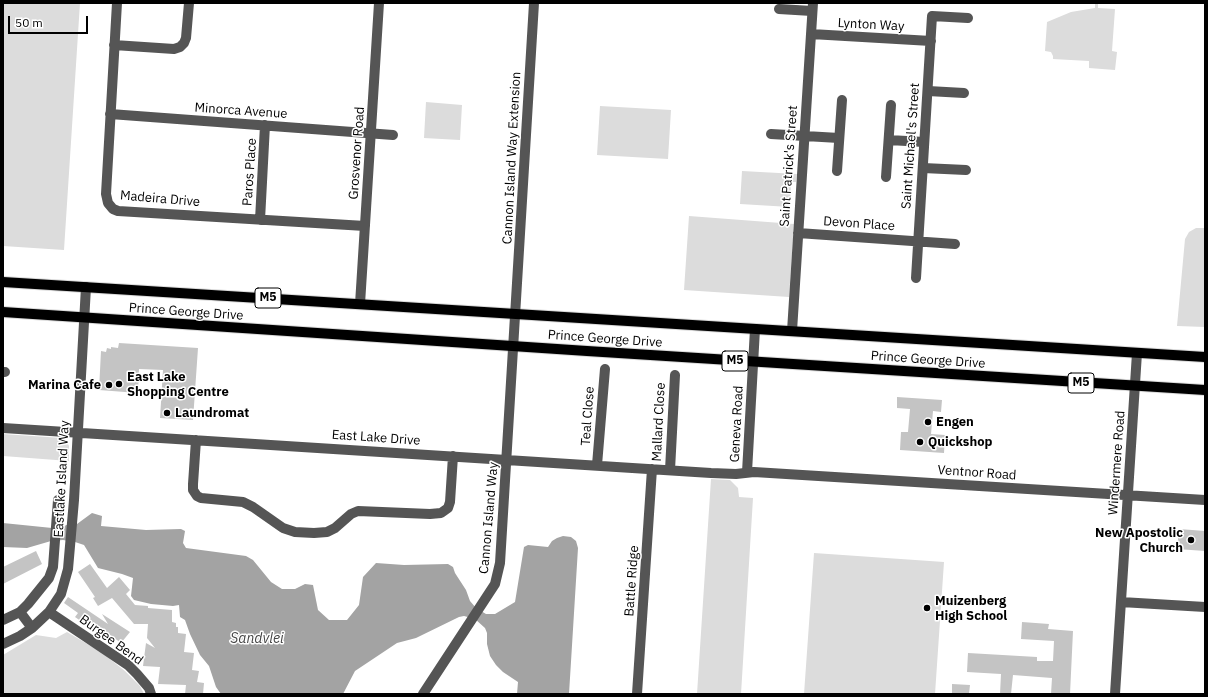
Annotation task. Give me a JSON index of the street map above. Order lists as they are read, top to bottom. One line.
{"streets":{"main road":["M5","Prince George Drive"],"street":["Lynton Way","Minorca Avenue","Saint Michael's Street","Grosvenor Road","Cannon Island Way Extension","Saint Patrick's Street","Paros Place","Madeira Drive","Devon Place","Teal Close","Mallard Close","Geneva Road","East Lake Drive","Windermere Road","Ventnor Road","Eastlake Island Way","Cannon Island Way","Battle Ridge","Burgee Bend"]},"crossings":[["Lynton Way","Saint Michael's Street"],["Lynton Way","Saint Patrick's Street"],["Minorca Avenue","Grosvenor Road"],["Minorca Avenue","Paros Place"],["Minorca Avenue","Madeira Drive"],["Saint Michael's Street","Devon Place"],["Grosvenor Road","Madeira Drive"],["Grosvenor Road","Prince George Drive"],["Cannon Island Way Extension","Prince George Drive"],["Cannon Island Way Extension","Cannon Island Way"],["Saint Patrick's Street","Devon Place"],["Saint Patrick's Street","Prince George Drive"],["Paros Place","Madeira Drive"],["Prince George Drive","Geneva Road"],["Prince George Drive","Windermere Road"],["Prince George Drive","Eastlake Island Way"],["Prince George Drive","Cannon Island Way"],["Teal Close","East Lake Drive"],["Mallard Close","East Lake Drive"],["Geneva Road","East Lake Drive"],["Geneva Road","Ventnor Road"],["East Lake Drive","Ventnor Road"],["East Lake Drive","Eastlake Island Way"],["East Lake Drive","Cannon Island Way"],["East Lake Drive","Battle Ridge"],["Windermere Road","Ventnor Road"],["Eastlake Island Way","Burgee Bend"]],"water":["Sandvlei"],"places":["East Lake Shopping Centre","Marina Cafe","Laundromat","Engen","Quickshop","New Apostolic Church","Muizenberg High School"],"scale_bar":"50 m"}
